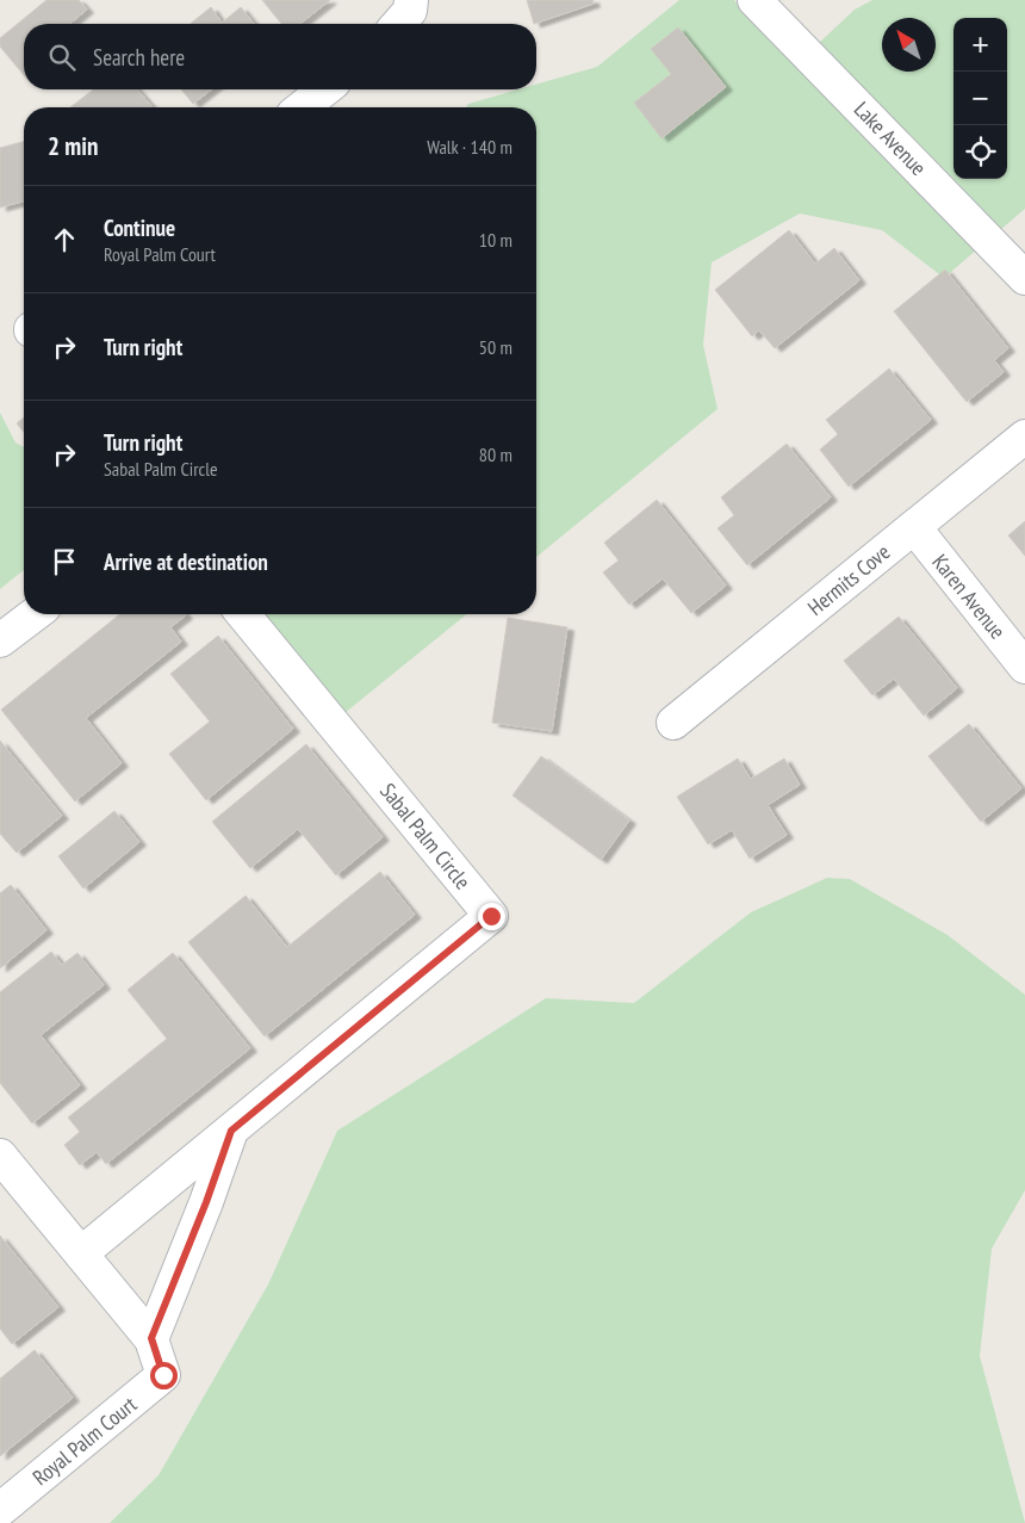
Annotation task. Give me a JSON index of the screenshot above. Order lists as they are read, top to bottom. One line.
{"streets":{"street":["Lake Avenue","Hermits Cove","Karen Avenue","Sabal Palm Circle","Royal Palm Court"]},"crossings":[["Hermits Cove","Karen Avenue"],["Sabal Palm Circle","Royal Palm Court"]],"north":"top left","page":{"map_buttons":["+","−"],"search":"Search here","heading":["2 min","Walk · 140 m"],"list":[["Continue","Royal Palm Court","10 m"],["Turn right","50 m"],["Turn right","Sabal Palm Circle","80 m"],"Arrive at destination"]}}
